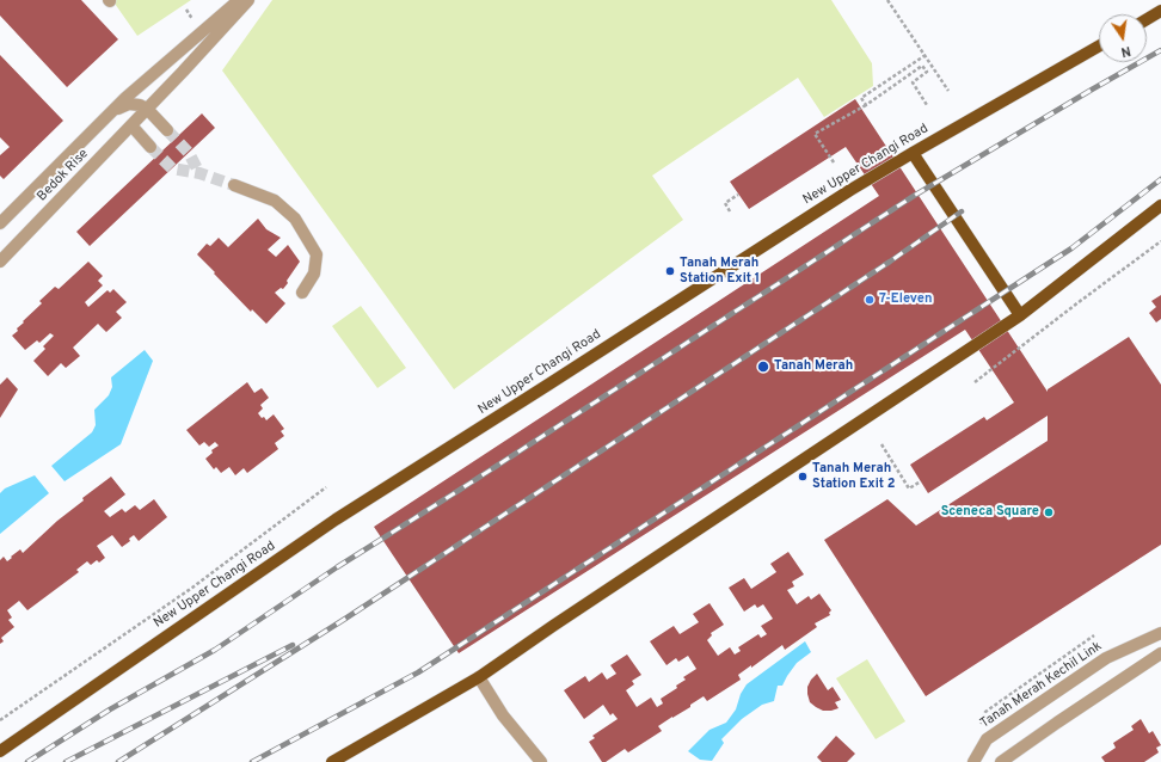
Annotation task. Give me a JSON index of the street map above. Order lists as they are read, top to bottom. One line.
{"streets":{"main road":["New Upper Changi Road"],"street":["Bedok Rise","Tanah Merah Kechil Link"]},"places":["Tanah Merah Station Exit 1","7-Eleven","Tanah Merah","Tanah Merah Station Exit 2","Sceneca Square"],"north":"bottom"}
